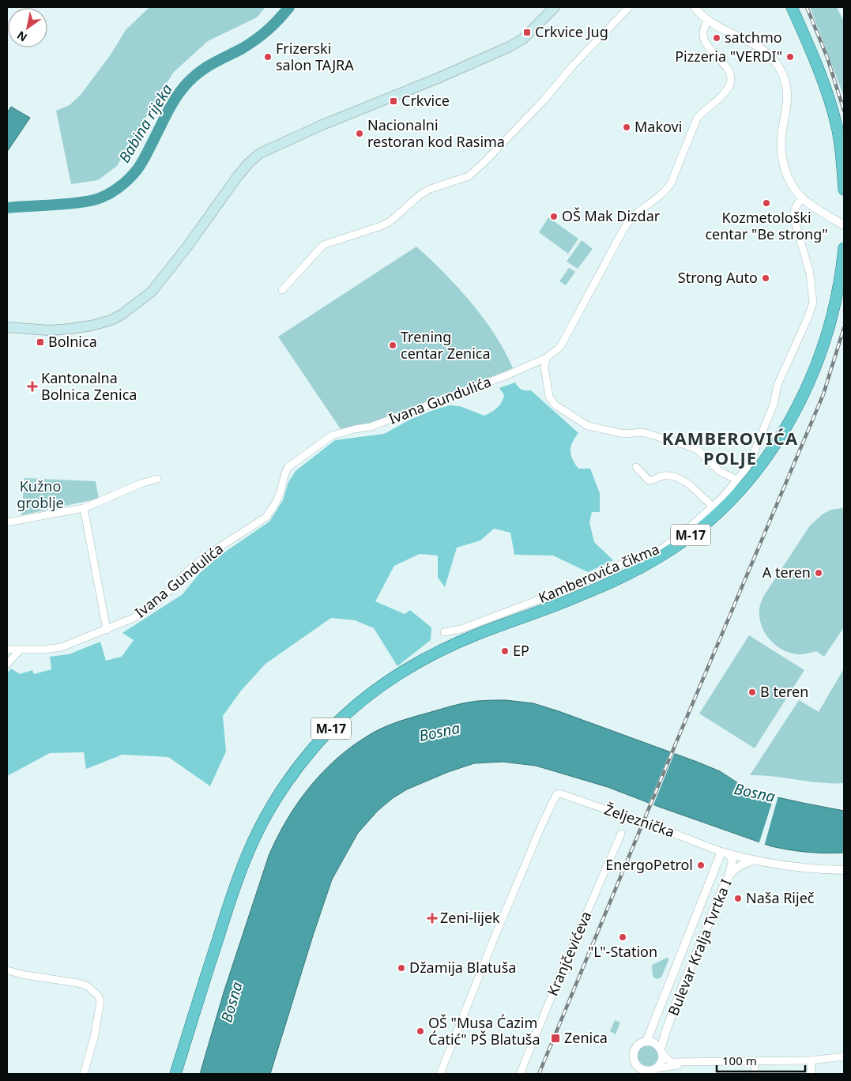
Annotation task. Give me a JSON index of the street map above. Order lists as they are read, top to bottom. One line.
{"streets":{"highway":["M-17"],"street":["Ivana Gundulića","Kamberovića čikma","Željeznička","Bulevar Kralja Tvrtka I","Kranjčevićeva"]},"crossings":[["Željeznička","Bulevar Kralja Tvrtka I"]],"districts":["KAMBEROVIĆA POLJE"],"water":["Babina rijeka","Bosna"],"parks":["Kužno groblje"],"places":{"transit":["Crkvice Jug","Crkvice","Bolnica","Zenica"],"other":["satchmo","Frizerski salon TAJRA","Pizzeria \"VERDI\"","Makovi","Nacionalni restoran kod Rasima","Kozmetološki centar \"Be strong\"","OŠ Mak Dizdar","Strong Auto","Trening centar Zenica","A teren","EP","B teren","EnergoPetrol","Naša Riječ","\"L\"-Station","Džamija Blatuša","OŠ \"Musa Ćazim Ćatić\" PŠ Blatuša"],"health":["Kantonalna Bolnica Zenica","Zeni-lijek"]},"scale_bar":"100 m","north":"bottom left"}
